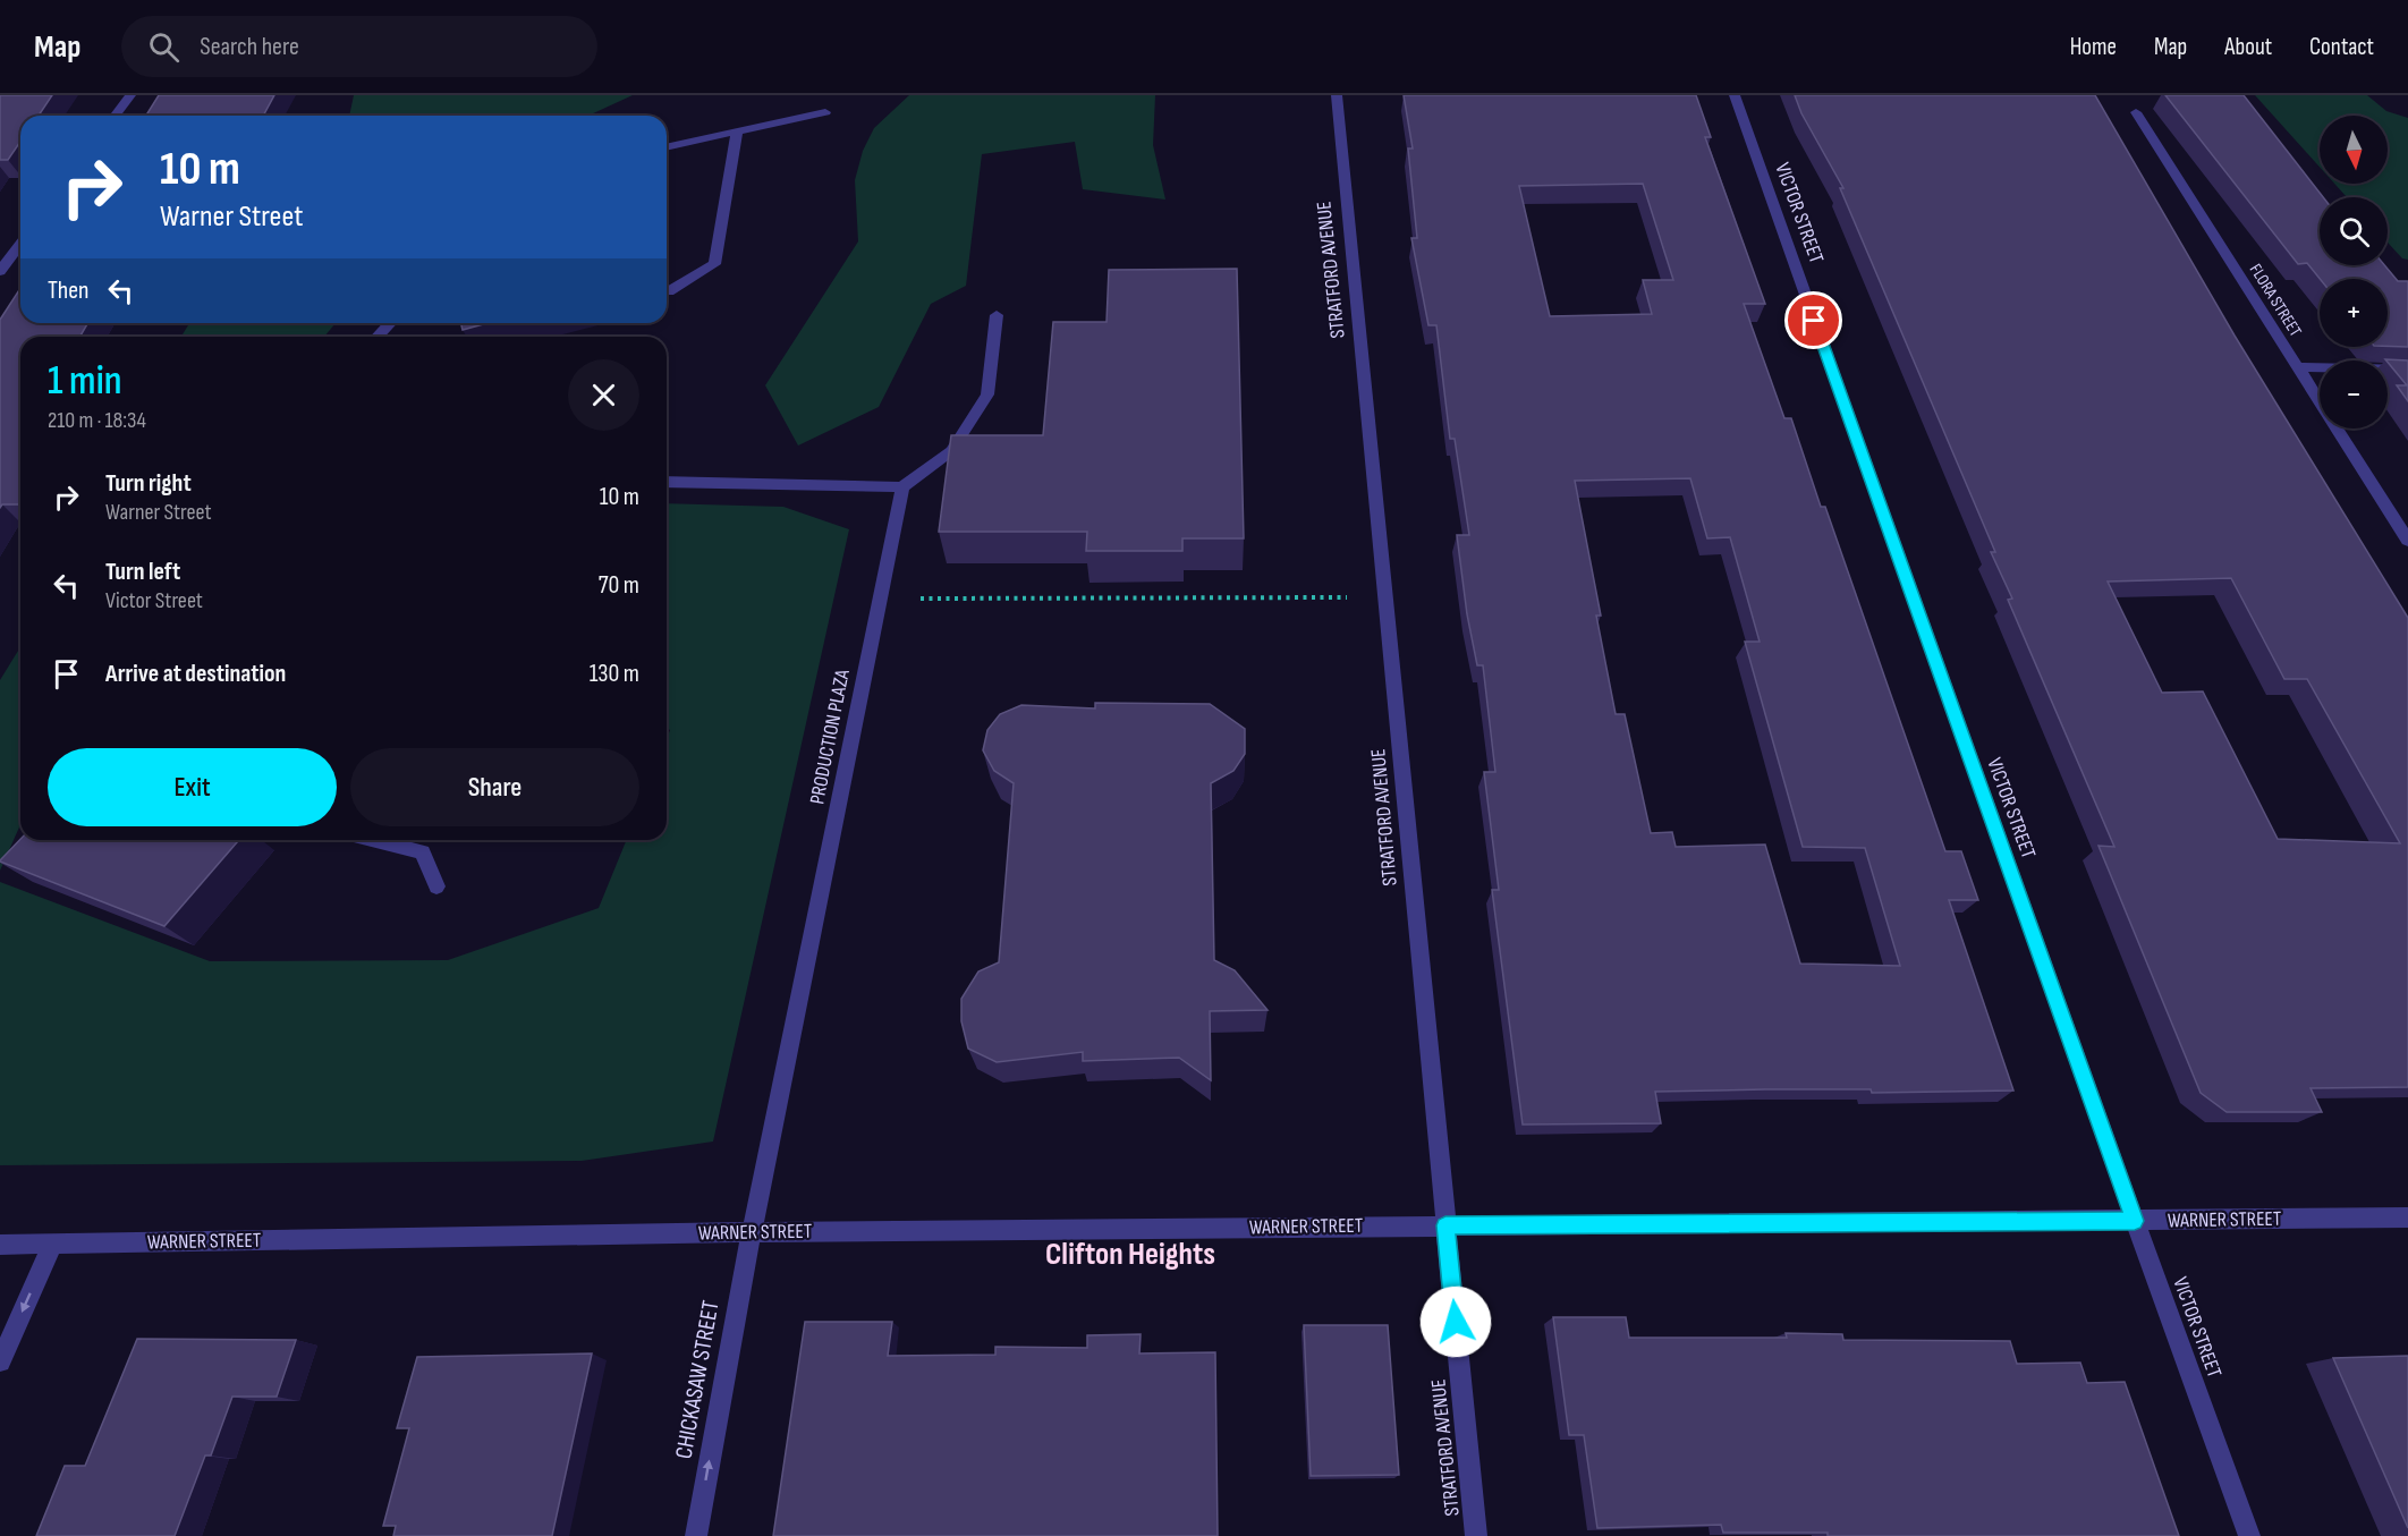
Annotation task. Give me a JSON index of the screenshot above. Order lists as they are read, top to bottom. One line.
{"streets":{"street":["VICTOR STREET","STRATFORD AVENUE","FLORA STREET","PRODUCTION PLAZA","WARNER STREET","CHICKASAW STREET"]},"crossings":[["VICTOR STREET","WARNER STREET"],["STRATFORD AVENUE","WARNER STREET"],["PRODUCTION PLAZA","WARNER STREET"],["PRODUCTION PLAZA","CHICKASAW STREET"],["WARNER STREET","CHICKASAW STREET"]],"one_way":["CHICKASAW STREET"],"districts":["Clifton Heights"],"north":"bottom","page":{"header":"Map","search":"Search here","nav":["Home","Map","About","Contact"],"map_buttons":["+","−"],"turn":["10 m","Warner Street"],"then":"Then","heading":["1 min","210 m · 18:34"],"list":[{"name":"Turn right","note":"Warner Street","value":"10 m"},{"name":"Turn left","note":"Victor Street","value":"70 m"},{"name":"Arrive at destination","value":"130 m"}],"buttons":["Exit","Share"]}}
